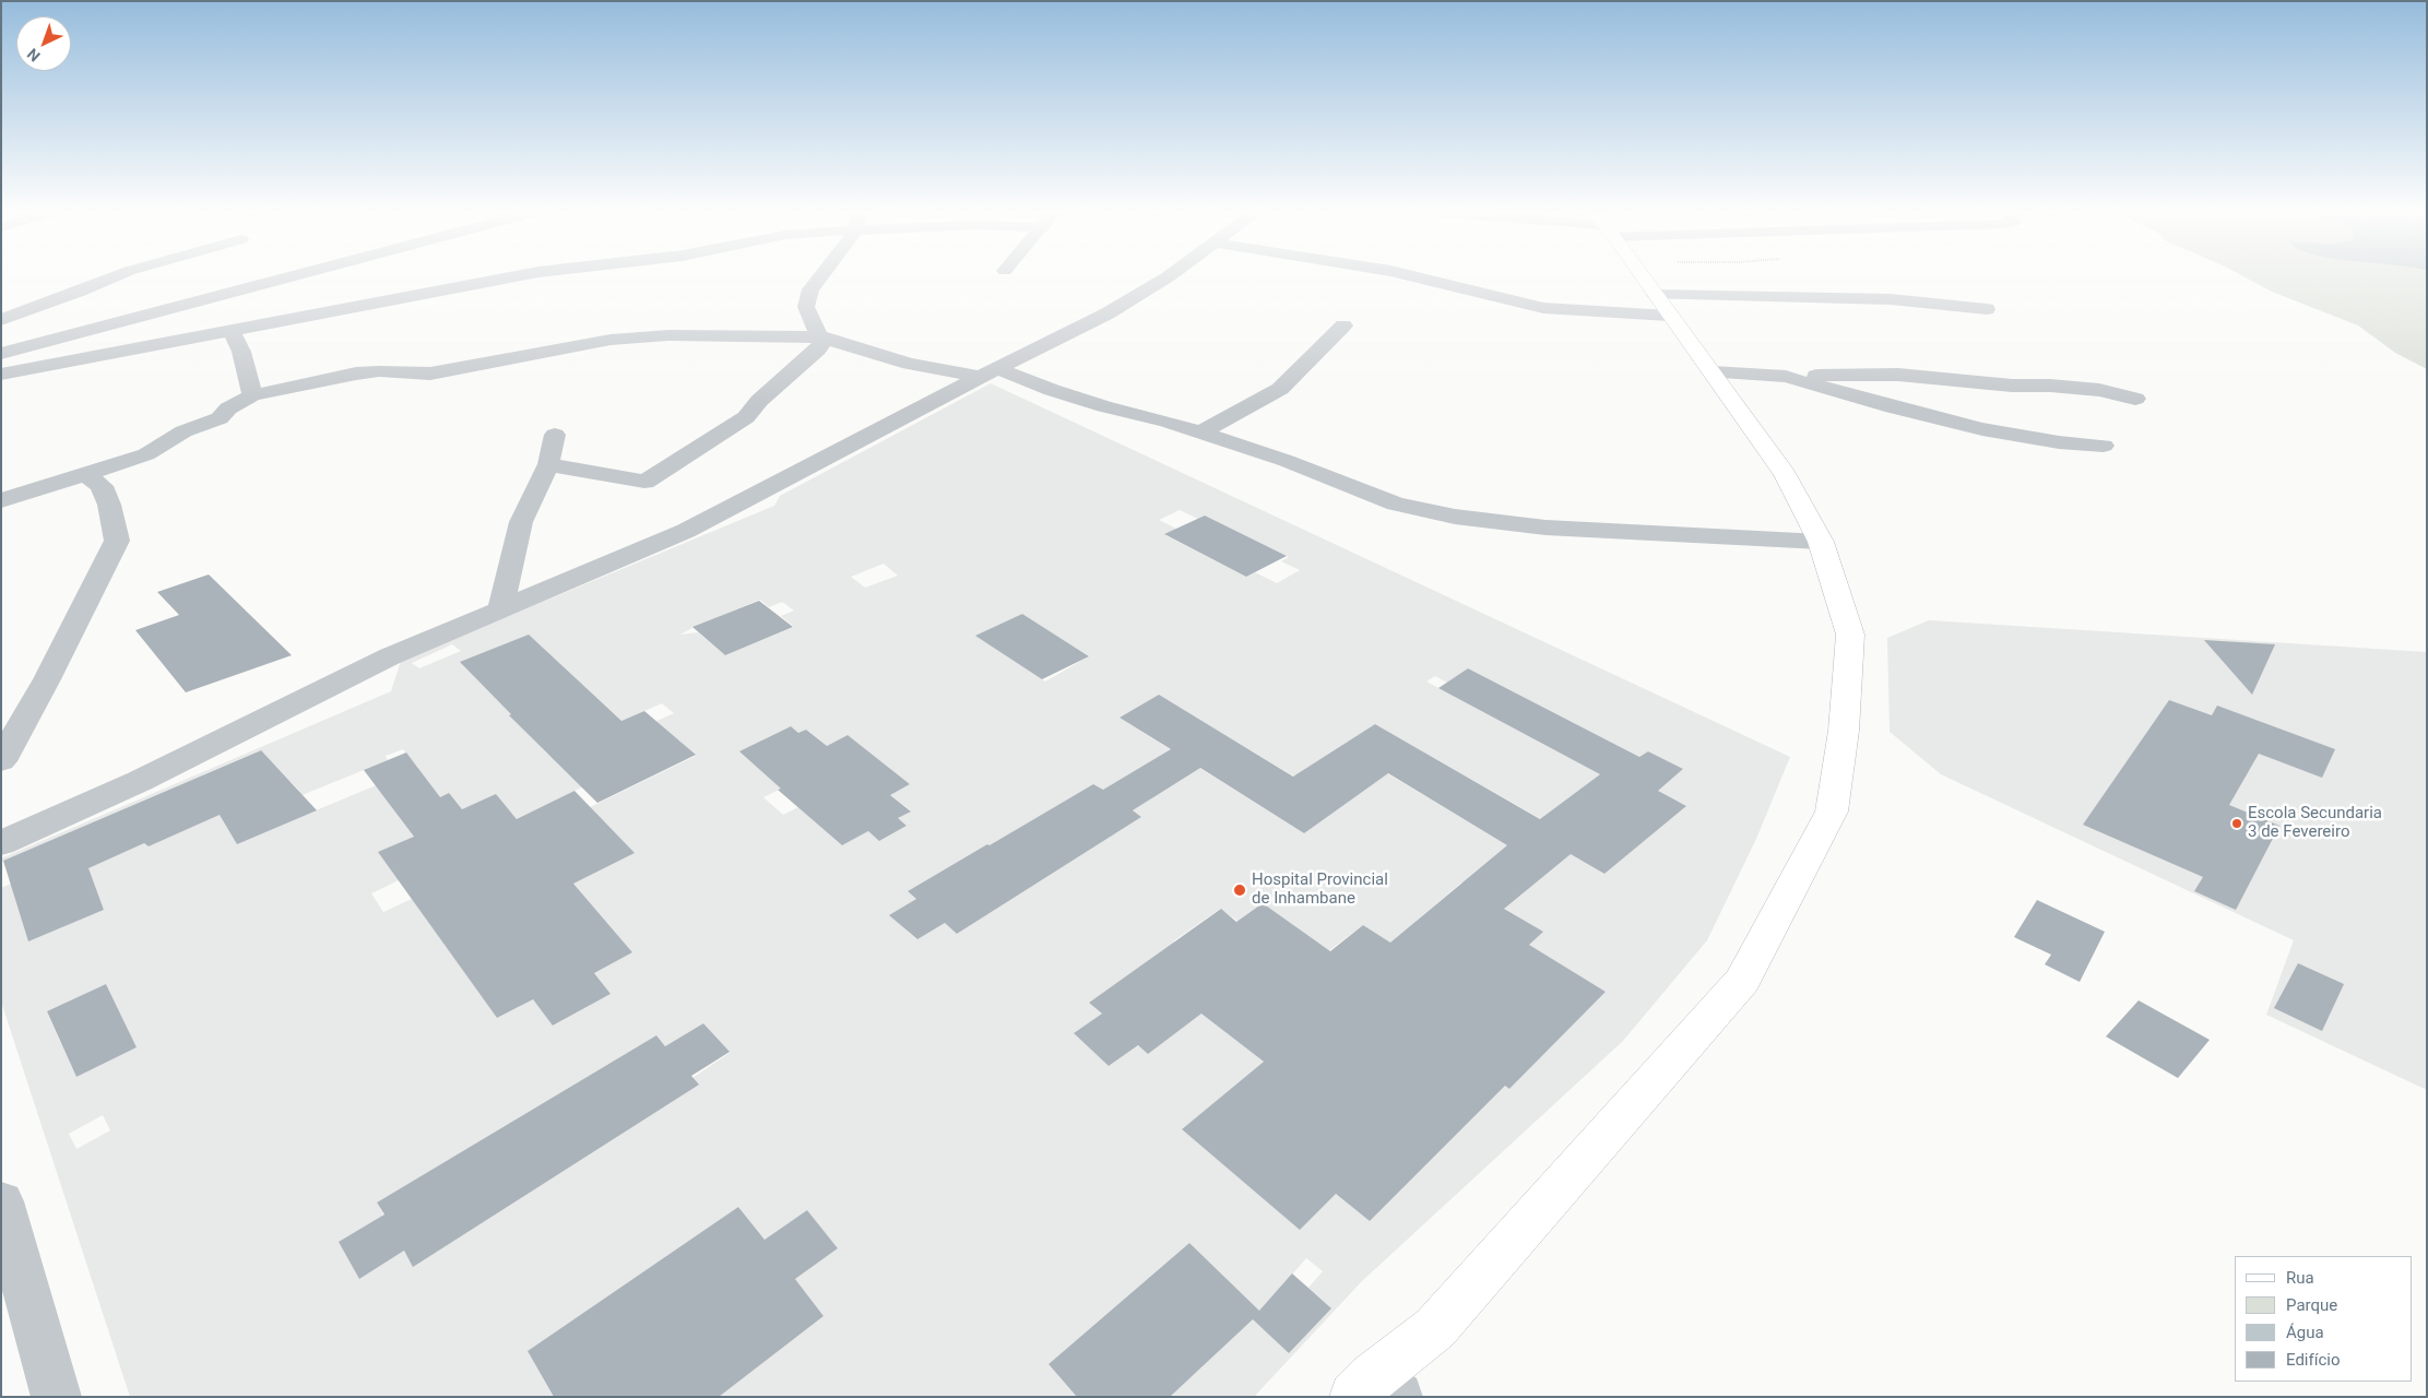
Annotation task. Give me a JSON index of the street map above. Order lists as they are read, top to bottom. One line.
{"places":["Escola Secundaria 3 de Fevereiro","Hospital Provincial de Inhambane"],"legend":["Rua","Parque","Água","Edifício"],"north":"bottom left"}
